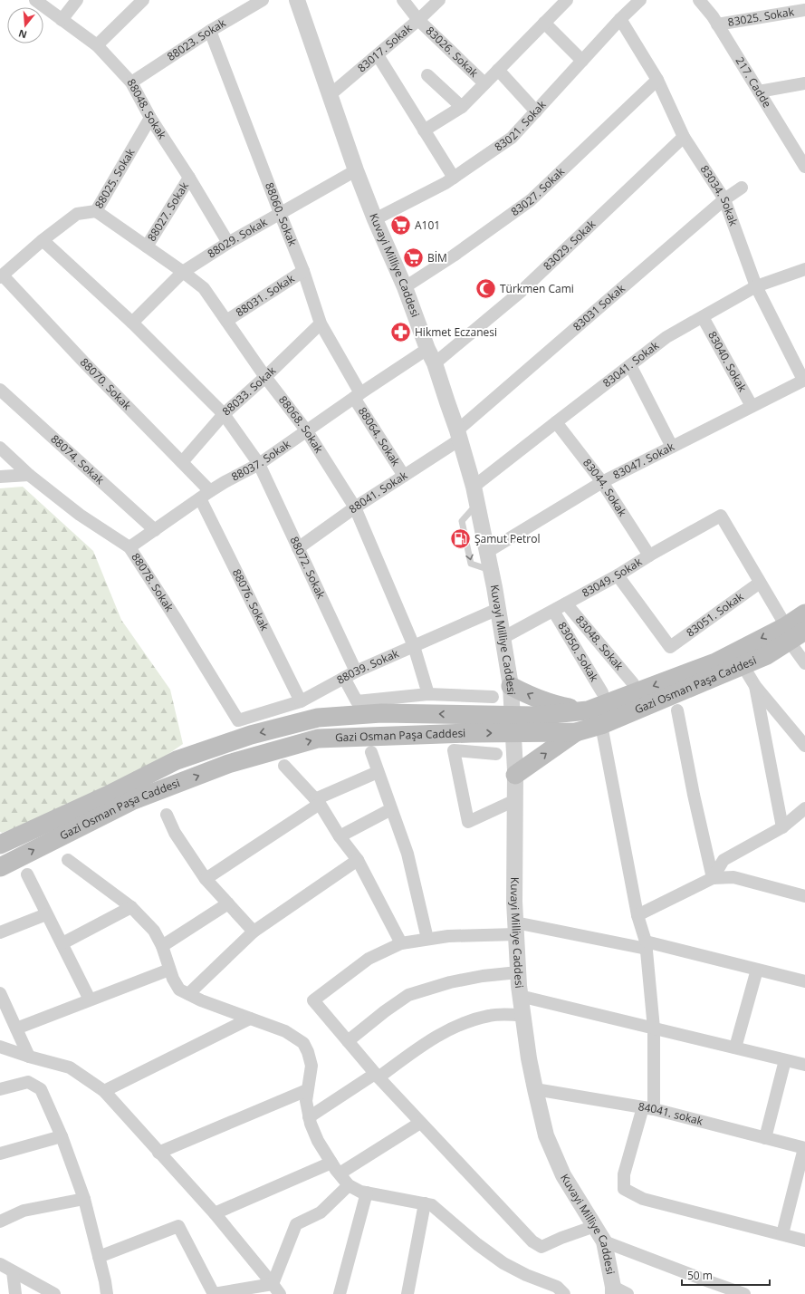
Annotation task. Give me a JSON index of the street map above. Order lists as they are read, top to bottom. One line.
{"streets":{"main road":["Gazi Osman Paşa Caddesi"],"street":["83025. Sokak","88023. Sokak","83017. Sokak","83026. Sokak","217. Cadde","88048. Sokak","83021. Sokak","88025. Sokak","83027. Sokak","83034. Sokak","88027. Sokak","88060. Sokak","88029. Sokak","83029. Sokak","Kuvayi Milliye Caddesi","88031. Sokak","83031 Sokak","83040. Sokak","83041. Sokak","88070. Sokak","88033. Sokak","88068. Sokak","88064. Sokak","88074. Sokak","88037. Sokak","83047. Sokak","83044. Sokak","88041. Sokak","88072. Sokak","83049. Sokak","88078. Sokak","88076. Sokak","83051. Sokak","83048. Sokak","83050. Sokak","88039. Sokak","84041. sokak"]},"crossings":[["83025. Sokak","217. Cadde"],["88023. Sokak","88048. Sokak"],["88023. Sokak","88060. Sokak"],["83017. Sokak","83026. Sokak"],["83017. Sokak","Kuvayi Milliye Caddesi"],["88048. Sokak","88025. Sokak"],["88048. Sokak","88027. Sokak"],["88048. Sokak","88029. Sokak"],["83021. Sokak","83034. Sokak"],["83021. Sokak","Kuvayi Milliye Caddesi"],["88025. Sokak","88070. Sokak"],["88025. Sokak","88068. Sokak"],["83027. Sokak","83034. Sokak"],["83027. Sokak","Kuvayi Milliye Caddesi"],["83034. Sokak","83029. Sokak"],["83034. Sokak","83031 Sokak"],["83034. Sokak","83041. Sokak"],["83034. Sokak","83047. Sokak"],["88027. Sokak","88068. Sokak"],["88060. Sokak","88029. Sokak"],["88060. Sokak","88031. Sokak"],["88060. Sokak","88033. Sokak"],["88060. Sokak","88064. Sokak"],["88060. Sokak","88037. Sokak"],["88029. Sokak","Kuvayi Milliye Caddesi"],["88029. Sokak","88068. Sokak"],["83029. Sokak","Kuvayi Milliye Caddesi"],["83029. Sokak","88037. Sokak"],["Kuvayi Milliye Caddesi","83031 Sokak"],["Kuvayi Milliye Caddesi","83041. Sokak"],["Kuvayi Milliye Caddesi","88037. Sokak"],["Kuvayi Milliye Caddesi","83047. Sokak"],["Kuvayi Milliye Caddesi","88041. Sokak"],["Kuvayi Milliye Caddesi","83049. Sokak"],["Kuvayi Milliye Caddesi","88039. Sokak"],["Kuvayi Milliye Caddesi","Gazi Osman Paşa Caddesi"],["Kuvayi Milliye Caddesi","84041. sokak"],["88031. Sokak","88068. Sokak"],["83031 Sokak","88041. Sokak"],["83040. Sokak","83041. Sokak"],["83040. Sokak","83047. Sokak"],["83041. Sokak","83044. Sokak"],["88070. Sokak","88033. Sokak"],["88070. Sokak","88037. Sokak"],["88033. Sokak","88068. Sokak"],["88068. Sokak","88037. Sokak"],["88068. Sokak","88041. Sokak"],["88068. Sokak","88039. Sokak"],["88064. Sokak","88037. Sokak"],["88064. Sokak","88041. Sokak"],["88074. Sokak","88037. Sokak"],["88037. Sokak","88072. Sokak"],["88037. Sokak","88078. Sokak"],["88037. Sokak","88076. Sokak"],["83047. Sokak","83044. Sokak"],["83044. Sokak","83049. Sokak"],["88041. Sokak","88072. Sokak"],["88072. Sokak","88039. Sokak"],["83049. Sokak","83051. Sokak"],["83049. Sokak","83048. Sokak"],["83049. Sokak","83050. Sokak"],["88078. Sokak","88039. Sokak"],["88076. Sokak","88039. Sokak"]],"places":{"supermarket":["A101","BİM"],"mosque":["Türkmen Cami"],"pharmacy":["Hikmet Eczanesi"],"fuel station":["Şamut Petrol"]},"scale_bar":"50 m","north":"bottom"}
